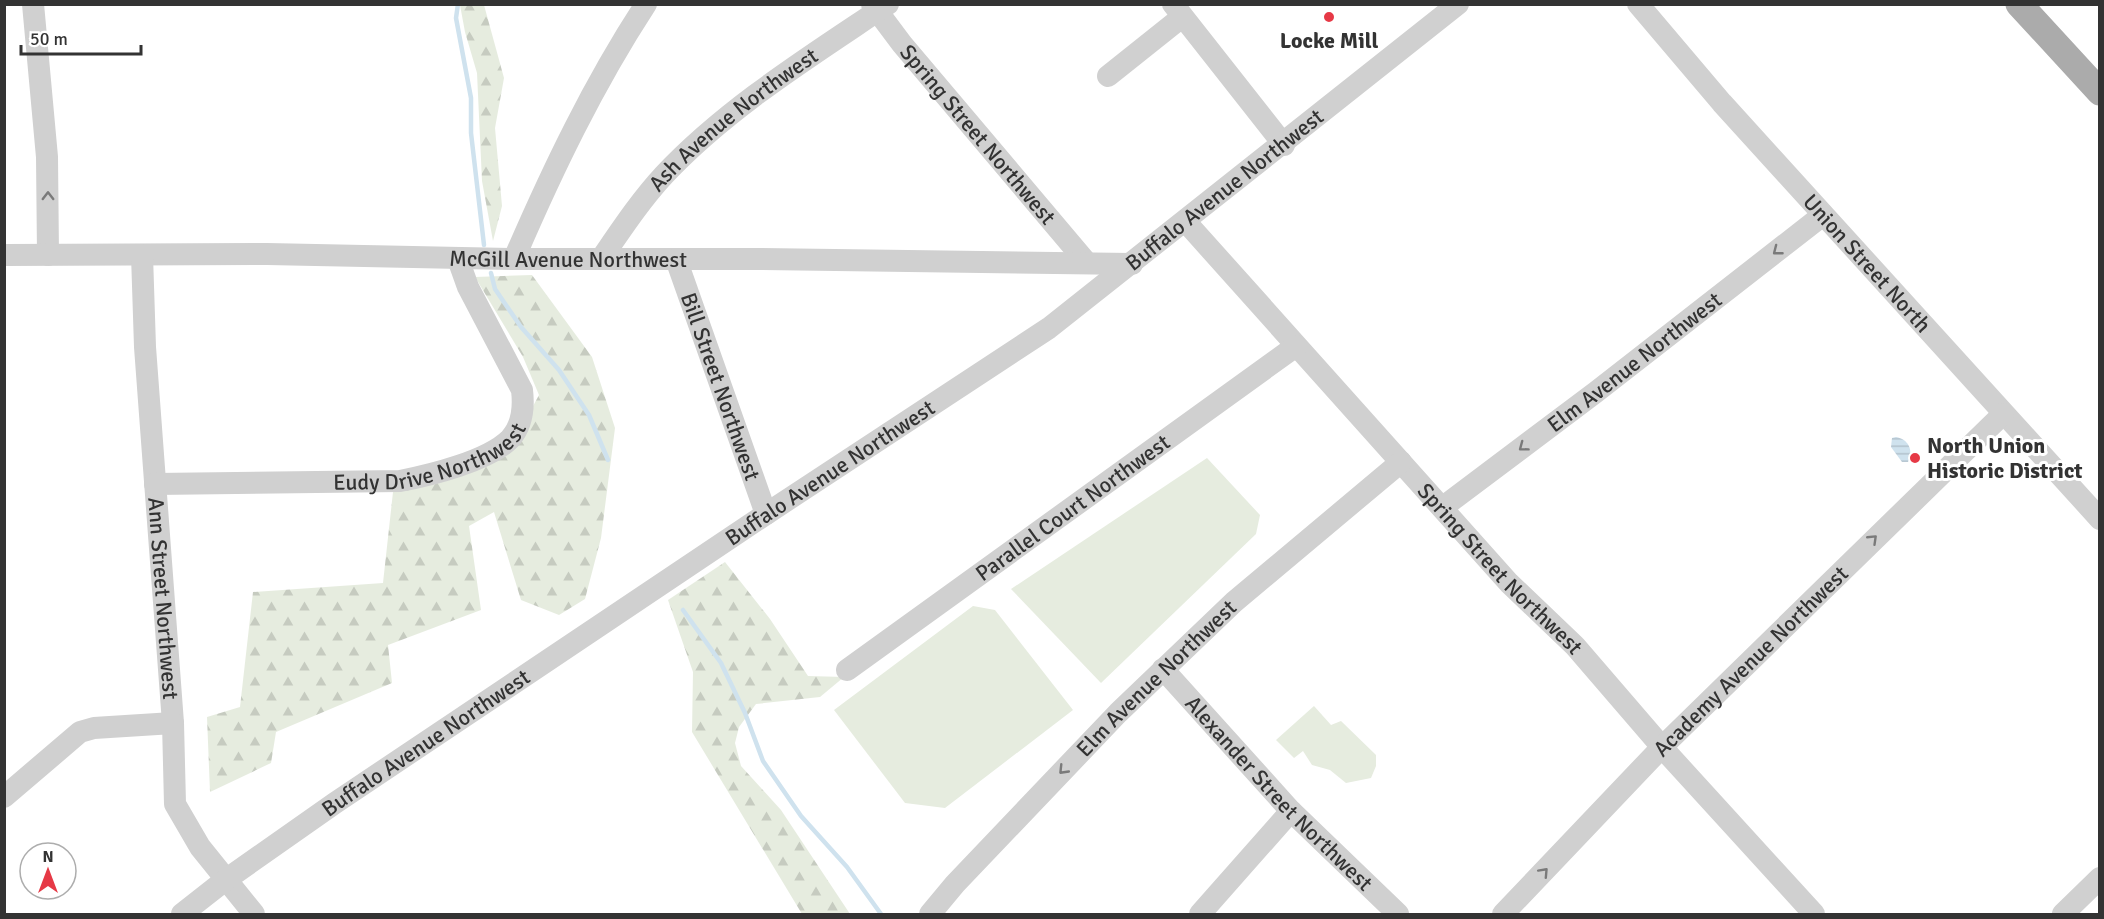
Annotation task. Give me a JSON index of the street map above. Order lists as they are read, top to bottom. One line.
{"streets":{"street":["Ash Avenue Northwest","Spring Street Northwest","Buffalo Avenue Northwest","McGill Avenue Northwest","Union Street North","Elm Avenue Northwest","Bill Street Northwest","Eudy Drive Northwest","Parallel Court Northwest","Ann Street Northwest","Academy Avenue Northwest","Alexander Street Northwest"]},"crossings":[["Ash Avenue Northwest","Spring Street Northwest"],["Ash Avenue Northwest","McGill Avenue Northwest"],["Spring Street Northwest","Buffalo Avenue Northwest"],["Spring Street Northwest","McGill Avenue Northwest"],["Spring Street Northwest","Elm Avenue Northwest"],["Spring Street Northwest","Parallel Court Northwest"],["Spring Street Northwest","Academy Avenue Northwest"],["Buffalo Avenue Northwest","McGill Avenue Northwest"],["Buffalo Avenue Northwest","Bill Street Northwest"],["Buffalo Avenue Northwest","Ann Street Northwest"],["McGill Avenue Northwest","Bill Street Northwest"],["McGill Avenue Northwest","Eudy Drive Northwest"],["McGill Avenue Northwest","Ann Street Northwest"],["Union Street North","Elm Avenue Northwest"],["Union Street North","Academy Avenue Northwest"],["Elm Avenue Northwest","Alexander Street Northwest"],["Eudy Drive Northwest","Ann Street Northwest"]],"one_way":["Elm Avenue Northwest","Academy Avenue Northwest"],"places":["Locke Mill","North Union Historic District"],"scale_bar":"50 m","north":"top"}
